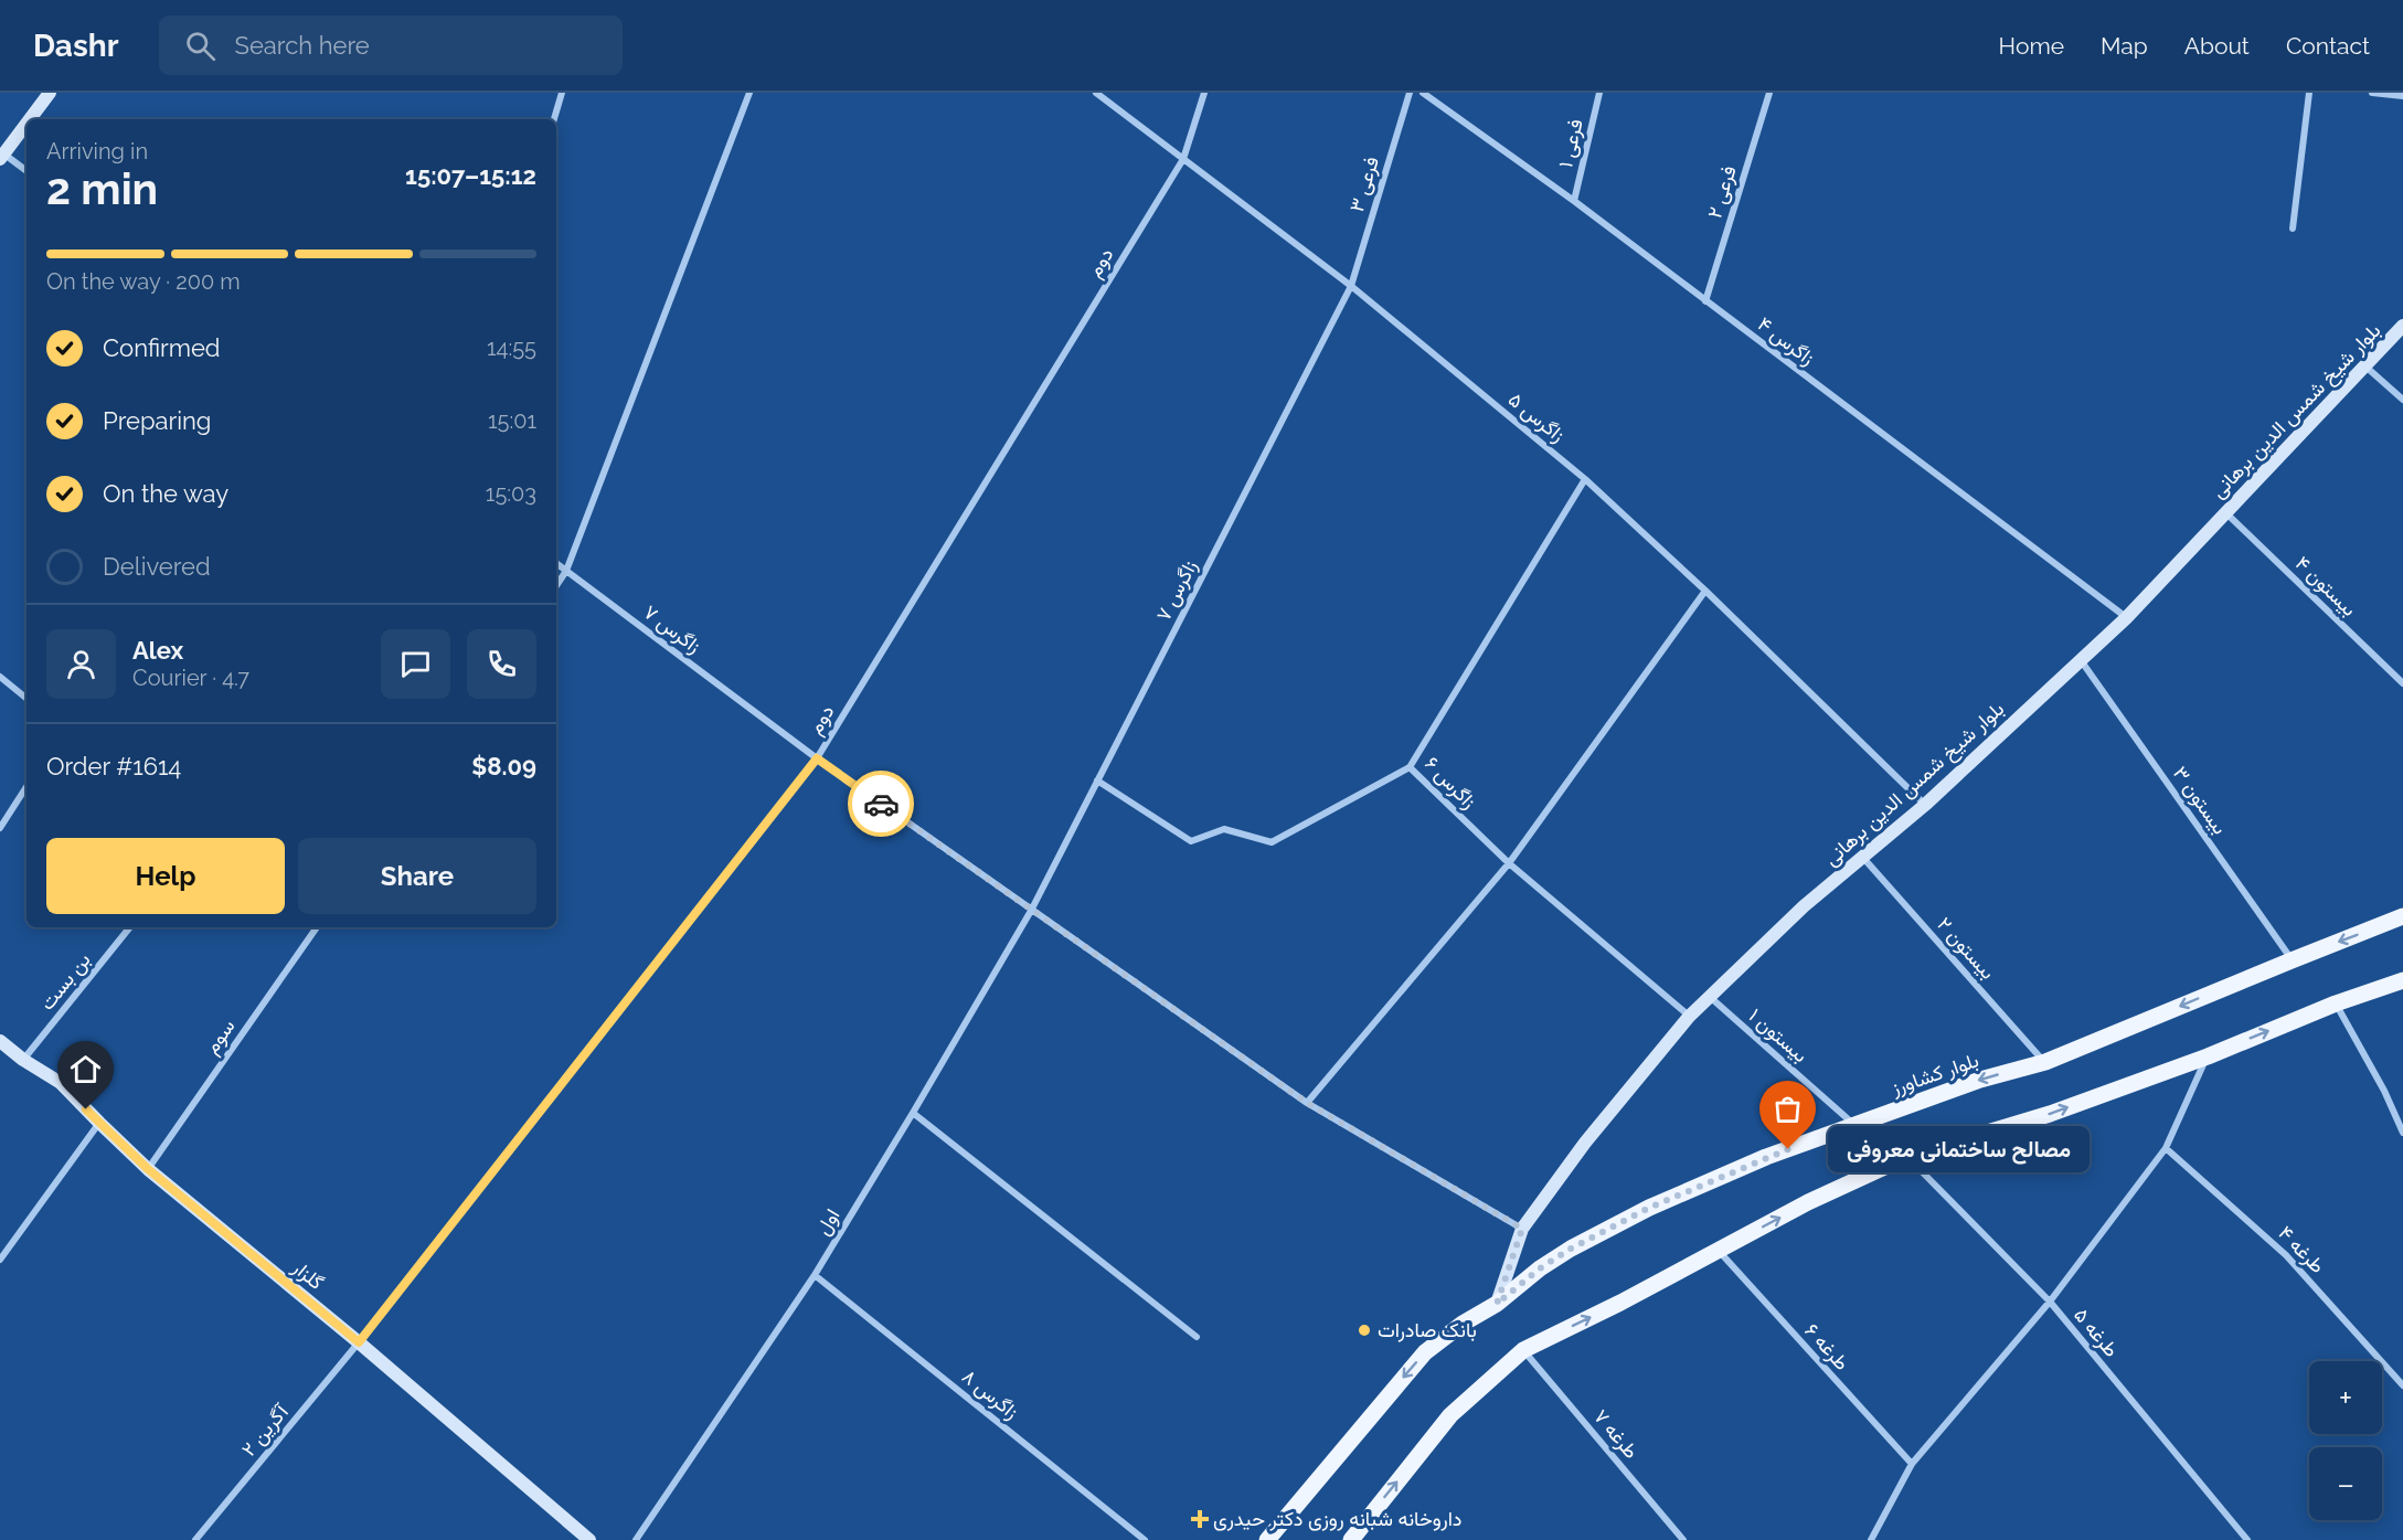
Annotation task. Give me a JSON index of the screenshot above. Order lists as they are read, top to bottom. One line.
{"streets":{"main road":["بلوار شیخ شمس الدین برهانی","بلوار کشاورز","گلزار"],"street":["فرعی ۱","فرعی ۳","فرعی ۲","دوم","۴ زاگرس","زاگرس ۵","بیستون ۴","زاگرس ۷","زاگرس ۶","بیستون ۳","بیستون ۲","بن بست","بیستون ۱","سوم","اول","طرغه ۴","طرغه ۵","طرغه ۶","زاگرس ۸","آگرین ۲","طرغه ۷"]},"crossings":[["فرعی ۱","۴ زاگرس"],["فرعی ۳","زاگرس ۵"],["فرعی ۳","زاگرس ۷"],["فرعی ۲","۴ زاگرس"],["دوم","زاگرس ۵"],["دوم","زاگرس ۷"],["دوم","گلزار"],["دوم","آگرین ۲"],["۴ زاگرس","بلوار شیخ شمس الدین برهانی"],["بلوار شیخ شمس الدین برهانی","زاگرس ۵"],["بلوار شیخ شمس الدین برهانی","بیستون ۴"],["بلوار شیخ شمس الدین برهانی","زاگرس ۷"],["بلوار شیخ شمس الدین برهانی","زاگرس ۶"],["بلوار شیخ شمس الدین برهانی","بیستون ۳"],["بلوار شیخ شمس الدین برهانی","بیستون ۲"],["بلوار شیخ شمس الدین برهانی","بیستون ۱"],["بلوار شیخ شمس الدین برهانی","بلوار کشاورز"],["زاگرس ۵","زاگرس ۷"],["زاگرس ۵","زاگرس ۶"],["زاگرس ۷","اول"],["بیستون ۳","بلوار کشاورز"],["بیستون ۲","بلوار کشاورز"],["بن بست","گلزار"],["بیستون ۱","بلوار کشاورز"],["سوم","گلزار"],["اول","زاگرس ۸"],["گلزار","آگرین ۲"]],"places":{"other":["مصالح ساختمانی معروفی","بانک صادرات"],"health":["داروخانه شبانه روزی دکتر حیدری"]},"page":{"header":"Dashr","search":"Search here","nav":["Home","Map","About","Contact"],"heading":["2 min","Arriving in","15:07–15:12"],"panel":["Alex","Courier · 4.7","Order #1614","$8.09"],"bar":"On the way · 200 m","list":[["Confirmed","14:55"],["Preparing","15:01"],["On the way","15:03"],"Delivered"],"buttons":["Help","Share"],"bubble":"مصالح ساختمانی معروفی","map_buttons":["+","−"]}}
